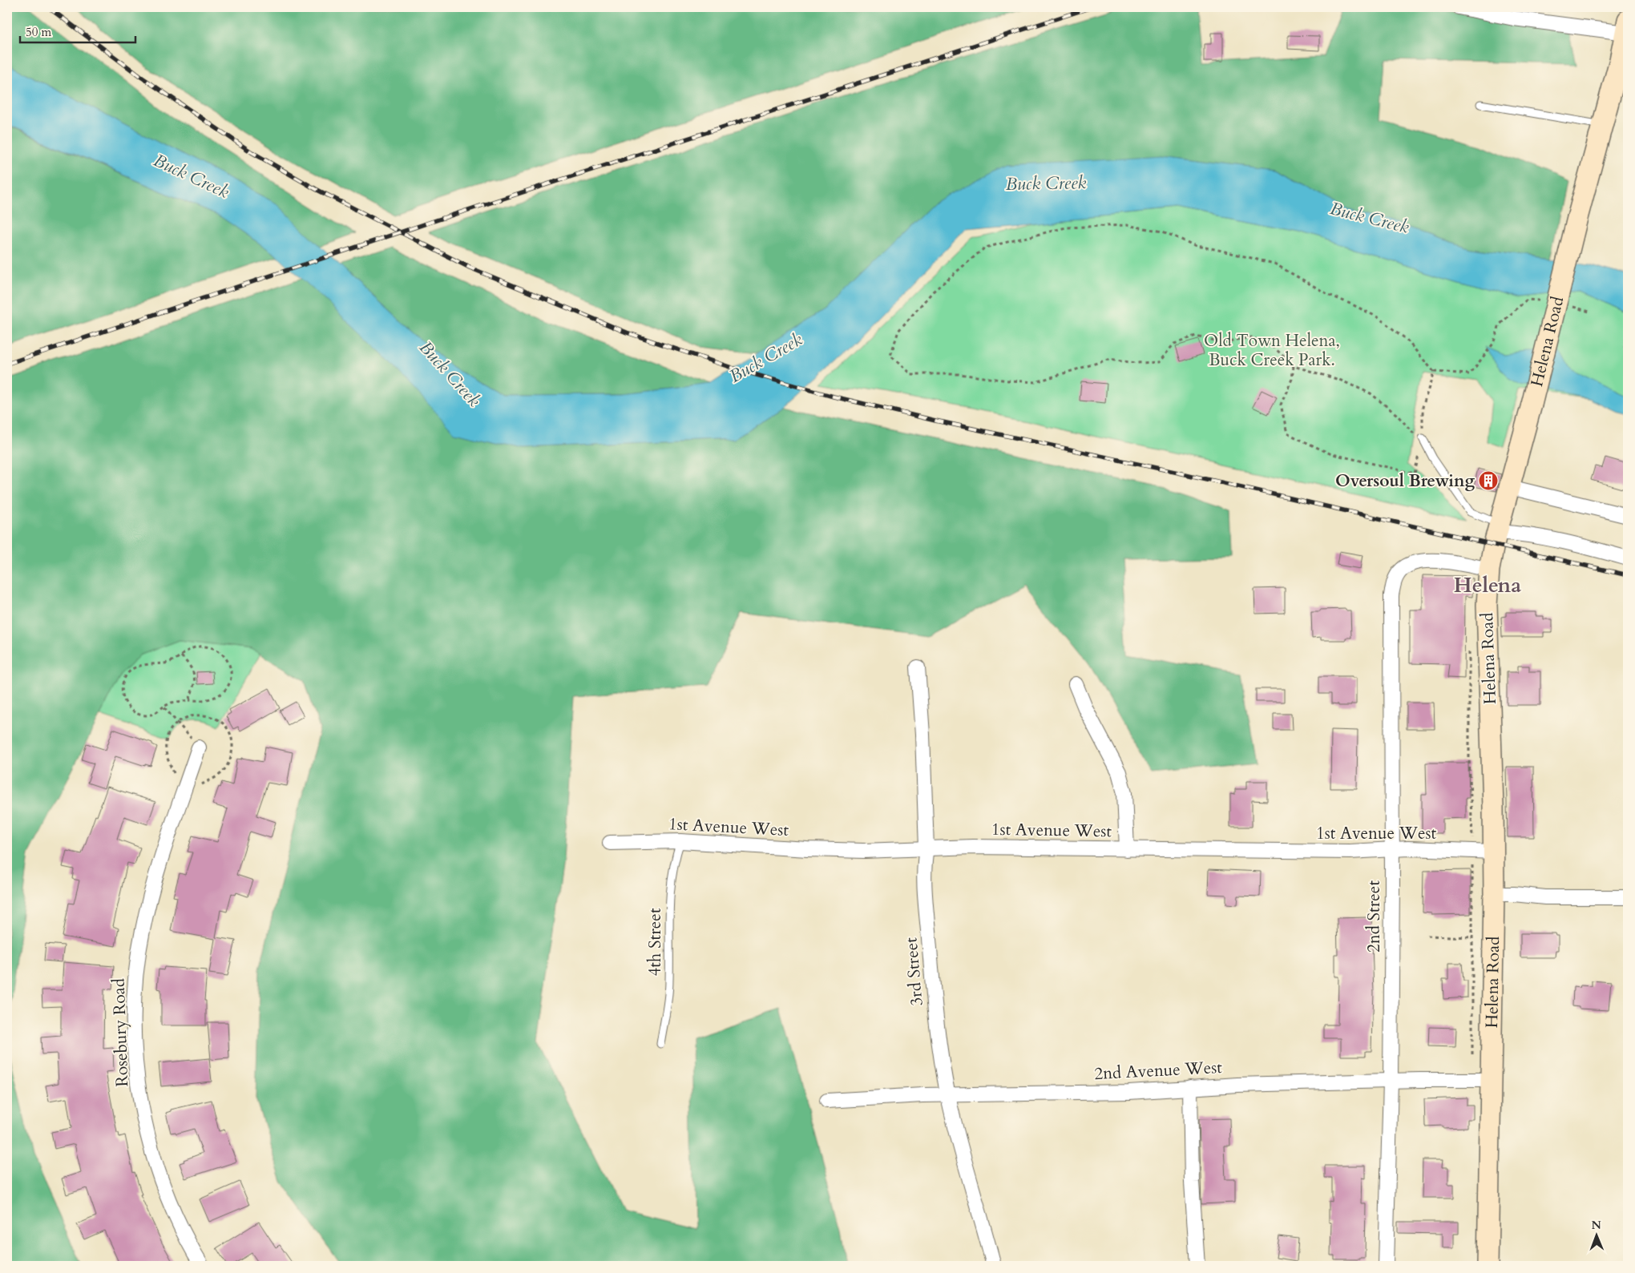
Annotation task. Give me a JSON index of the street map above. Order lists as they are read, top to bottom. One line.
{"streets":{"main road":["Helena Road"],"street":["1st Avenue West","2nd Street","3rd Street","Rosebury Road","2nd Avenue West"],"lane":["4th Street"]},"crossings":[["Helena Road","1st Avenue West"],["Helena Road","2nd Street"],["Helena Road","2nd Avenue West"],["1st Avenue West","2nd Street"],["1st Avenue West","4th Street"],["1st Avenue West","3rd Street"],["2nd Street","2nd Avenue West"],["3rd Street","2nd Avenue West"]],"districts":["Helena"],"water":["Buck Creek"],"parks":["Old Town Helena, Buck Creek Park."],"places":{"building":["Oversoul Brewing"]},"scale_bar":"50 m","north":"top"}
